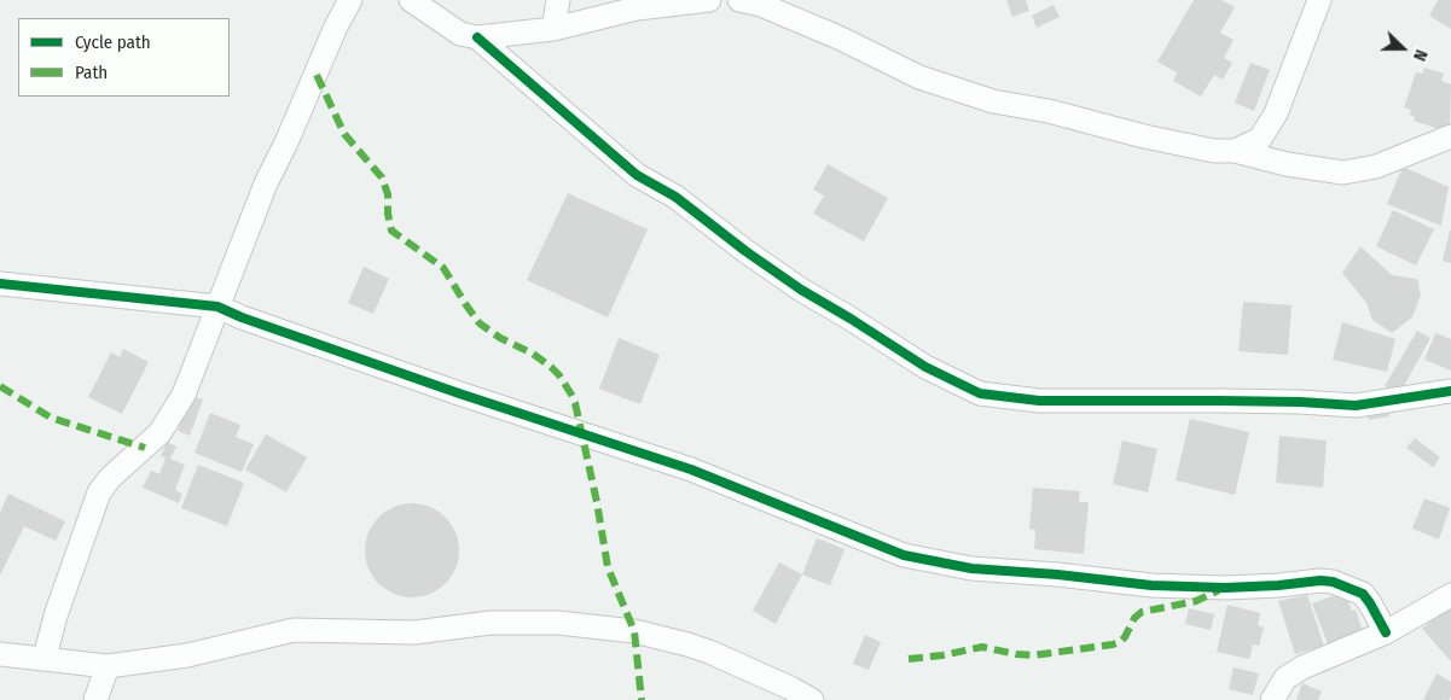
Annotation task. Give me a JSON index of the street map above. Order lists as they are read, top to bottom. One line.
{"legend":["Cycle path","Path"],"north":"right"}
